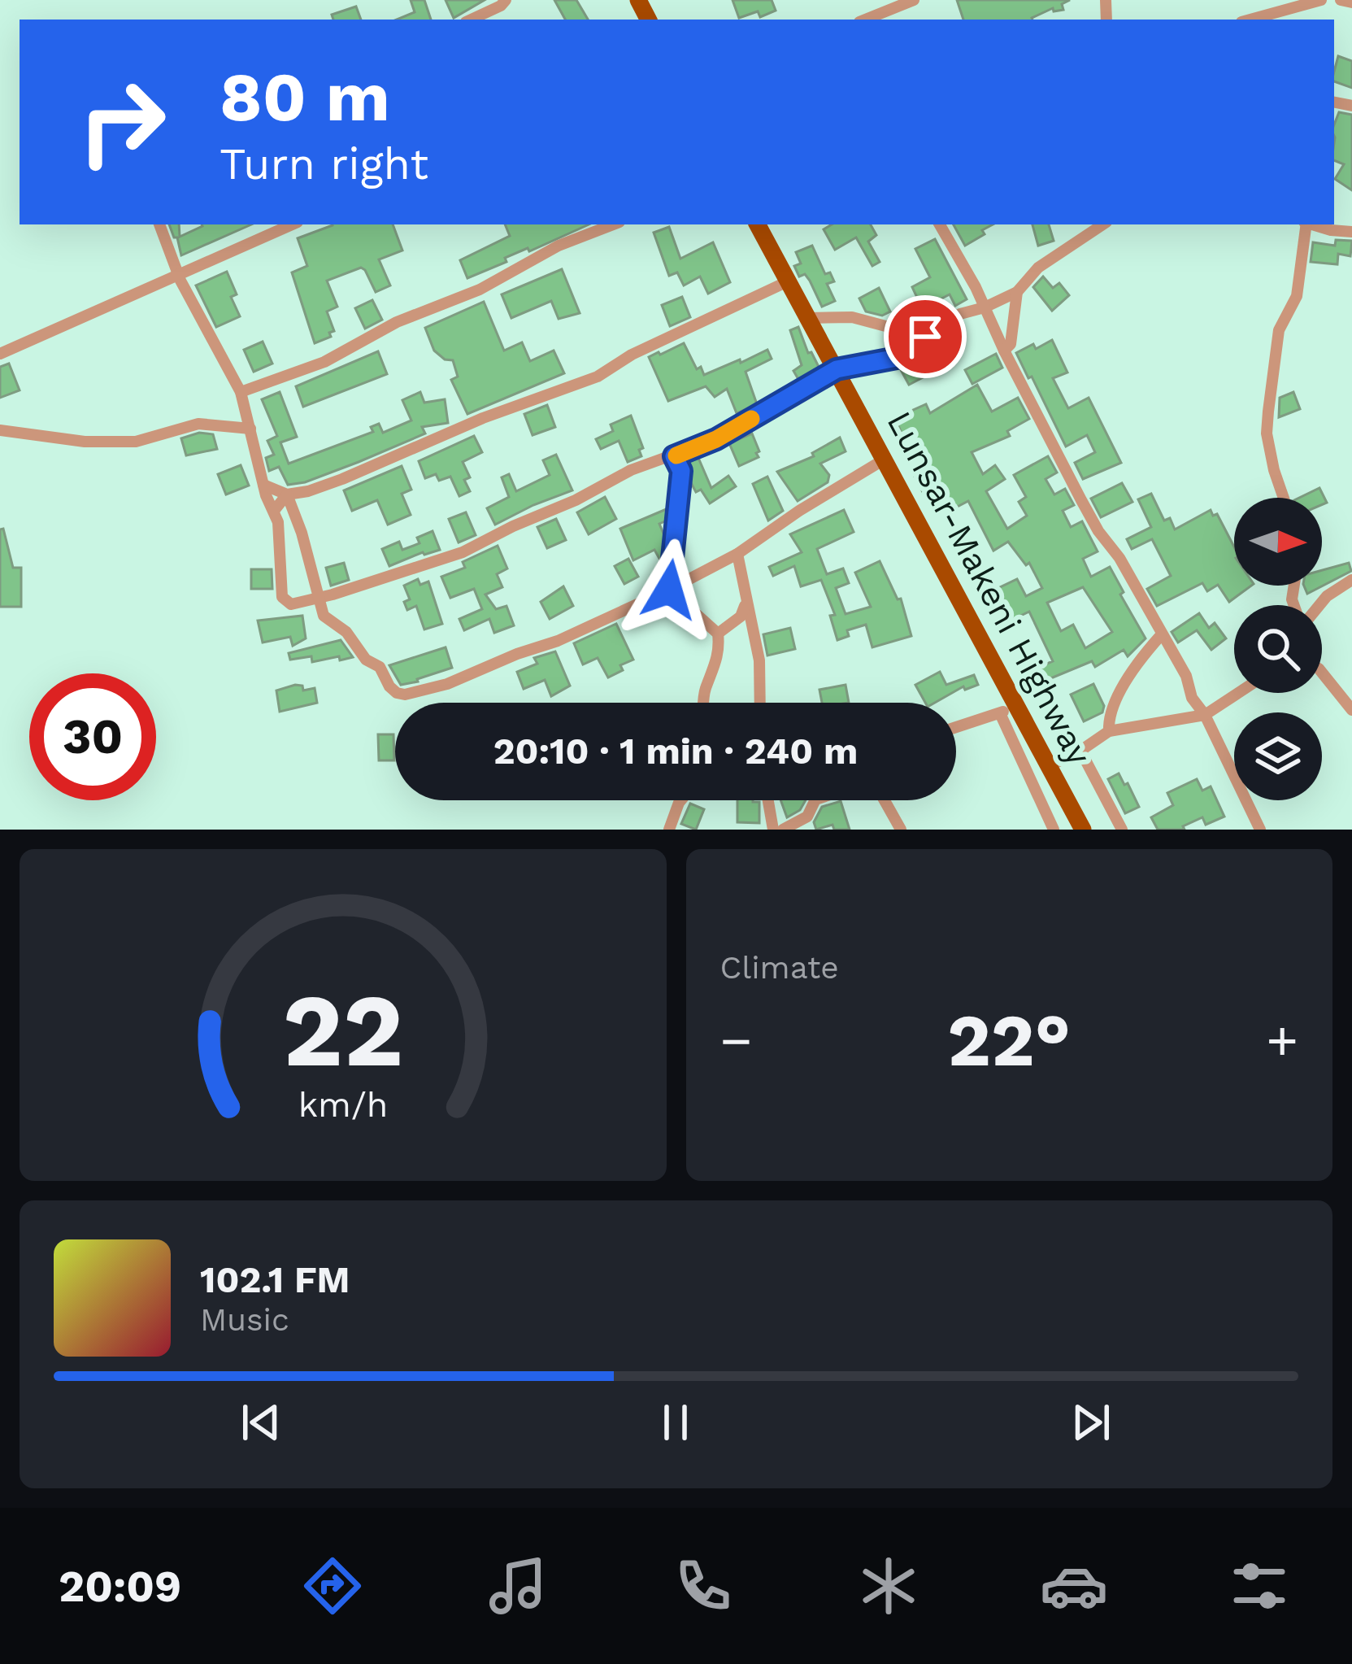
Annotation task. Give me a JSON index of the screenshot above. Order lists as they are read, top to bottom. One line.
{"streets":{"main road":["Lunsar-Makeni Highway"]},"north":"right","page":{"turn":["80 m","Turn right"],"limit":"30","trip":"20:10 · 1 min · 240 m","tile":"Climate","heat":["−","22°","+"],"song":["102.1 FM","Music"],"tabs":"20:09","gauge":["22","km/h"]}}
